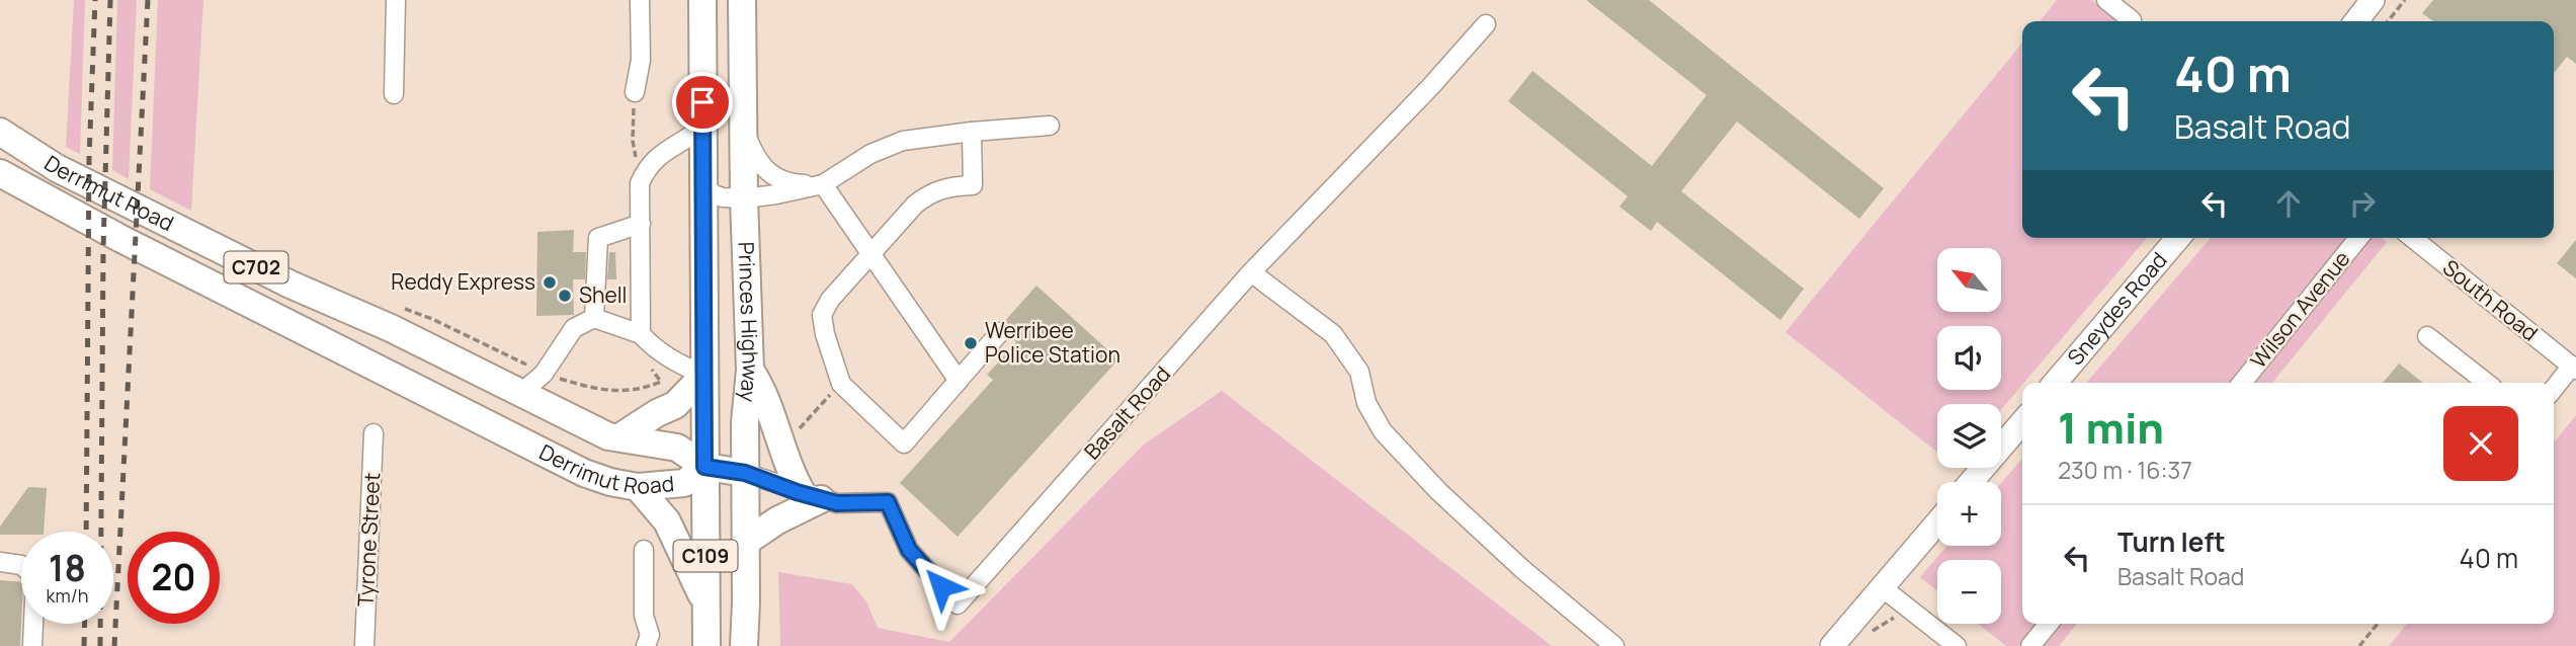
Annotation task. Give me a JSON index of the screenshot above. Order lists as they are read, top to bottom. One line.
{"streets":{"highway":["Derrimut Road","C702","Princes Highway","C109"],"main road":["Sneydes Road"],"street":["South Road","Wilson Avenue","Basalt Road","Tyrone Street"]},"crossings":[["Derrimut Road","C702"],["Derrimut Road","Princes Highway"],["C702","Princes Highway"],["C702","Basalt Road"],["Princes Highway","Basalt Road"]],"places":["Reddy Express","Shell","Werribee Police Station"],"north":"top left","page":{"turn":["40 m","Basalt Road"],"map_buttons":["+","−"],"heading":["1 min","230 m · 16:37"],"list":[{"name":"Turn left","note":"Basalt Road","value":"40 m"}],"speed":"18 km/h","limit":"20"}}
